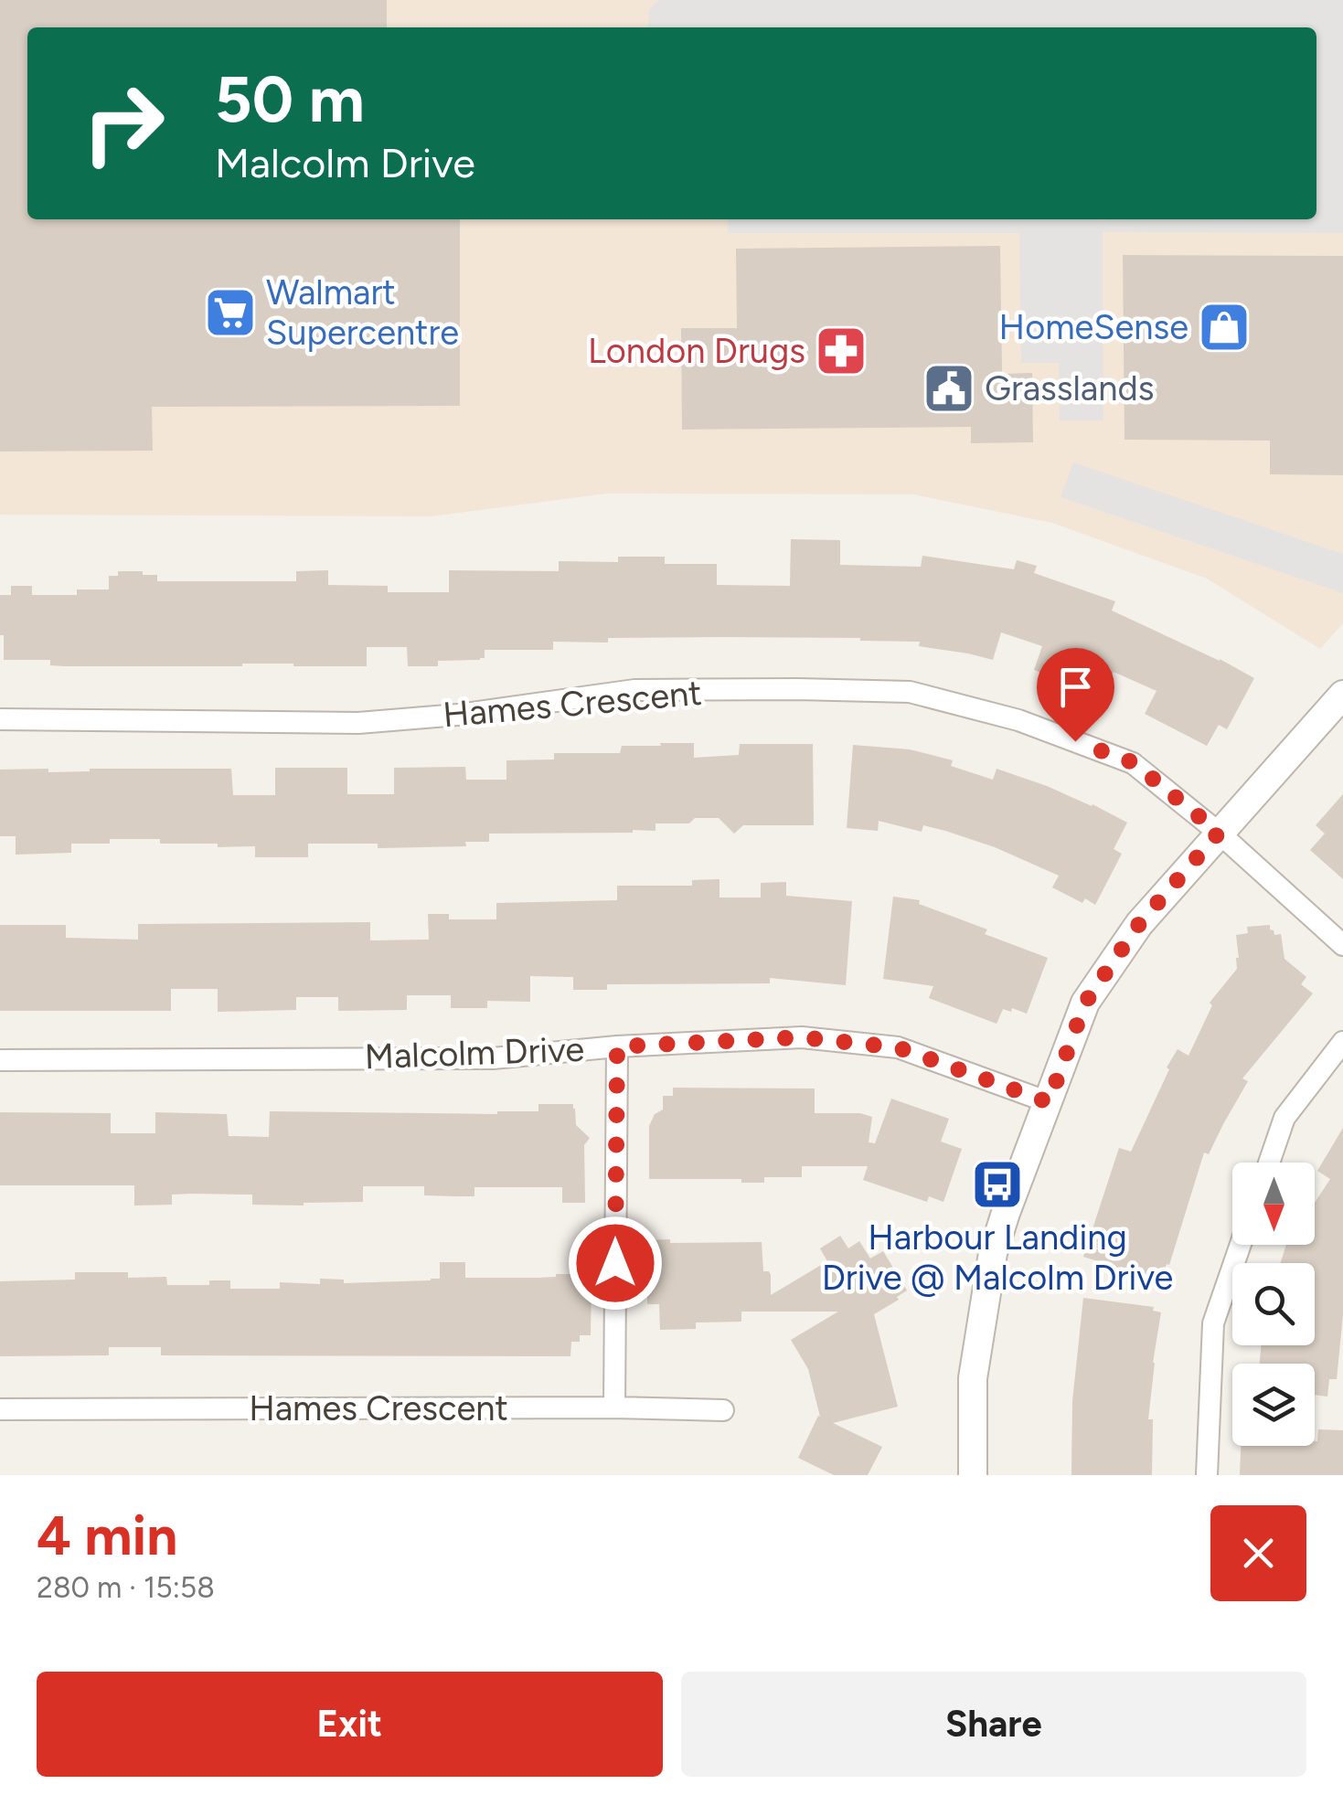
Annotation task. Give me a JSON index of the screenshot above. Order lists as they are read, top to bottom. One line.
{"streets":{"street":["Hames Crescent","Malcolm Drive"]},"places":{"supermarket":["Walmart Supercentre"],"shop":["HomeSense"],"pharmacy":["London Drugs"],"public building":["Grasslands"],"bus stop":["Harbour Landing Drive @ Malcolm Drive"]},"north":"bottom","page":{"turn":["50 m","Malcolm Drive"],"heading":["4 min","280 m · 15:58"],"buttons":["Exit","Share"]}}
